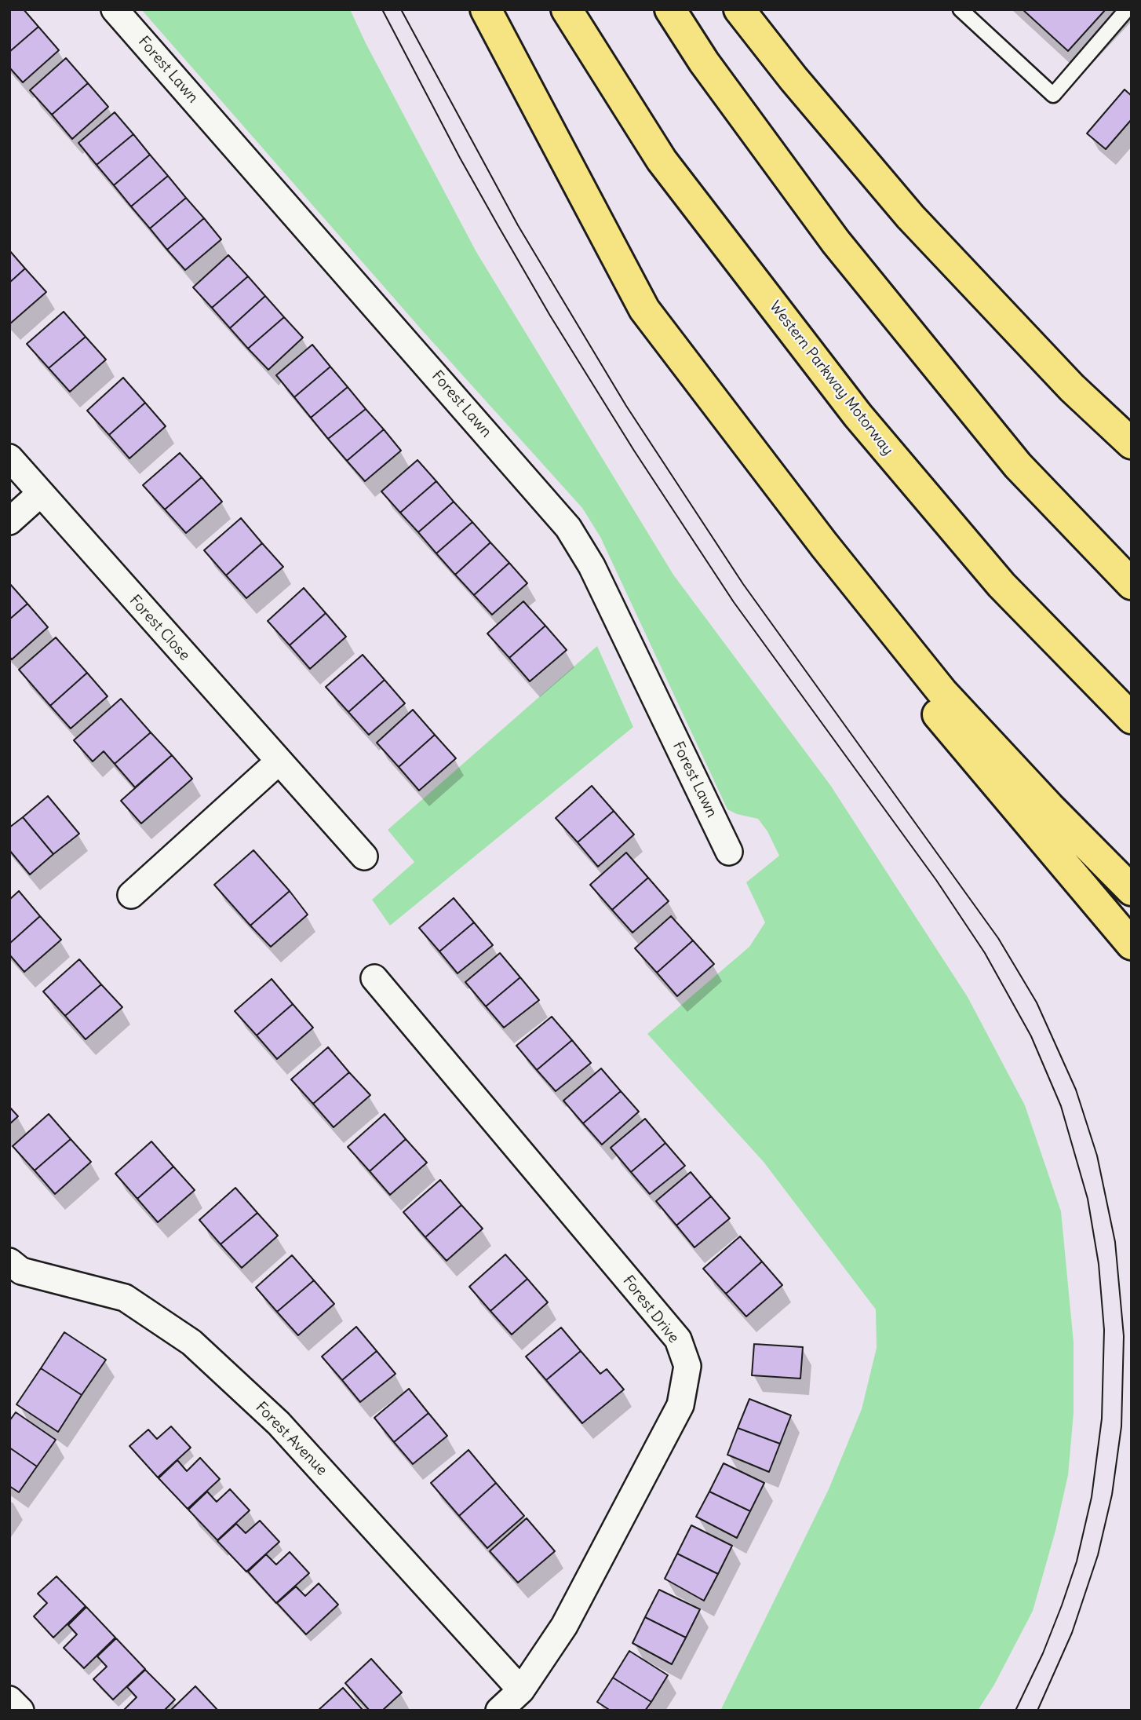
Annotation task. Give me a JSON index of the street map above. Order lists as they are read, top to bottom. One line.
{"streets":{"highway":["Western Parkway Motorway"],"street":["Forest Lawn","Forest Close","Forest Drive","Forest Avenue"]},"crossings":[["Forest Drive","Forest Avenue"]]}
